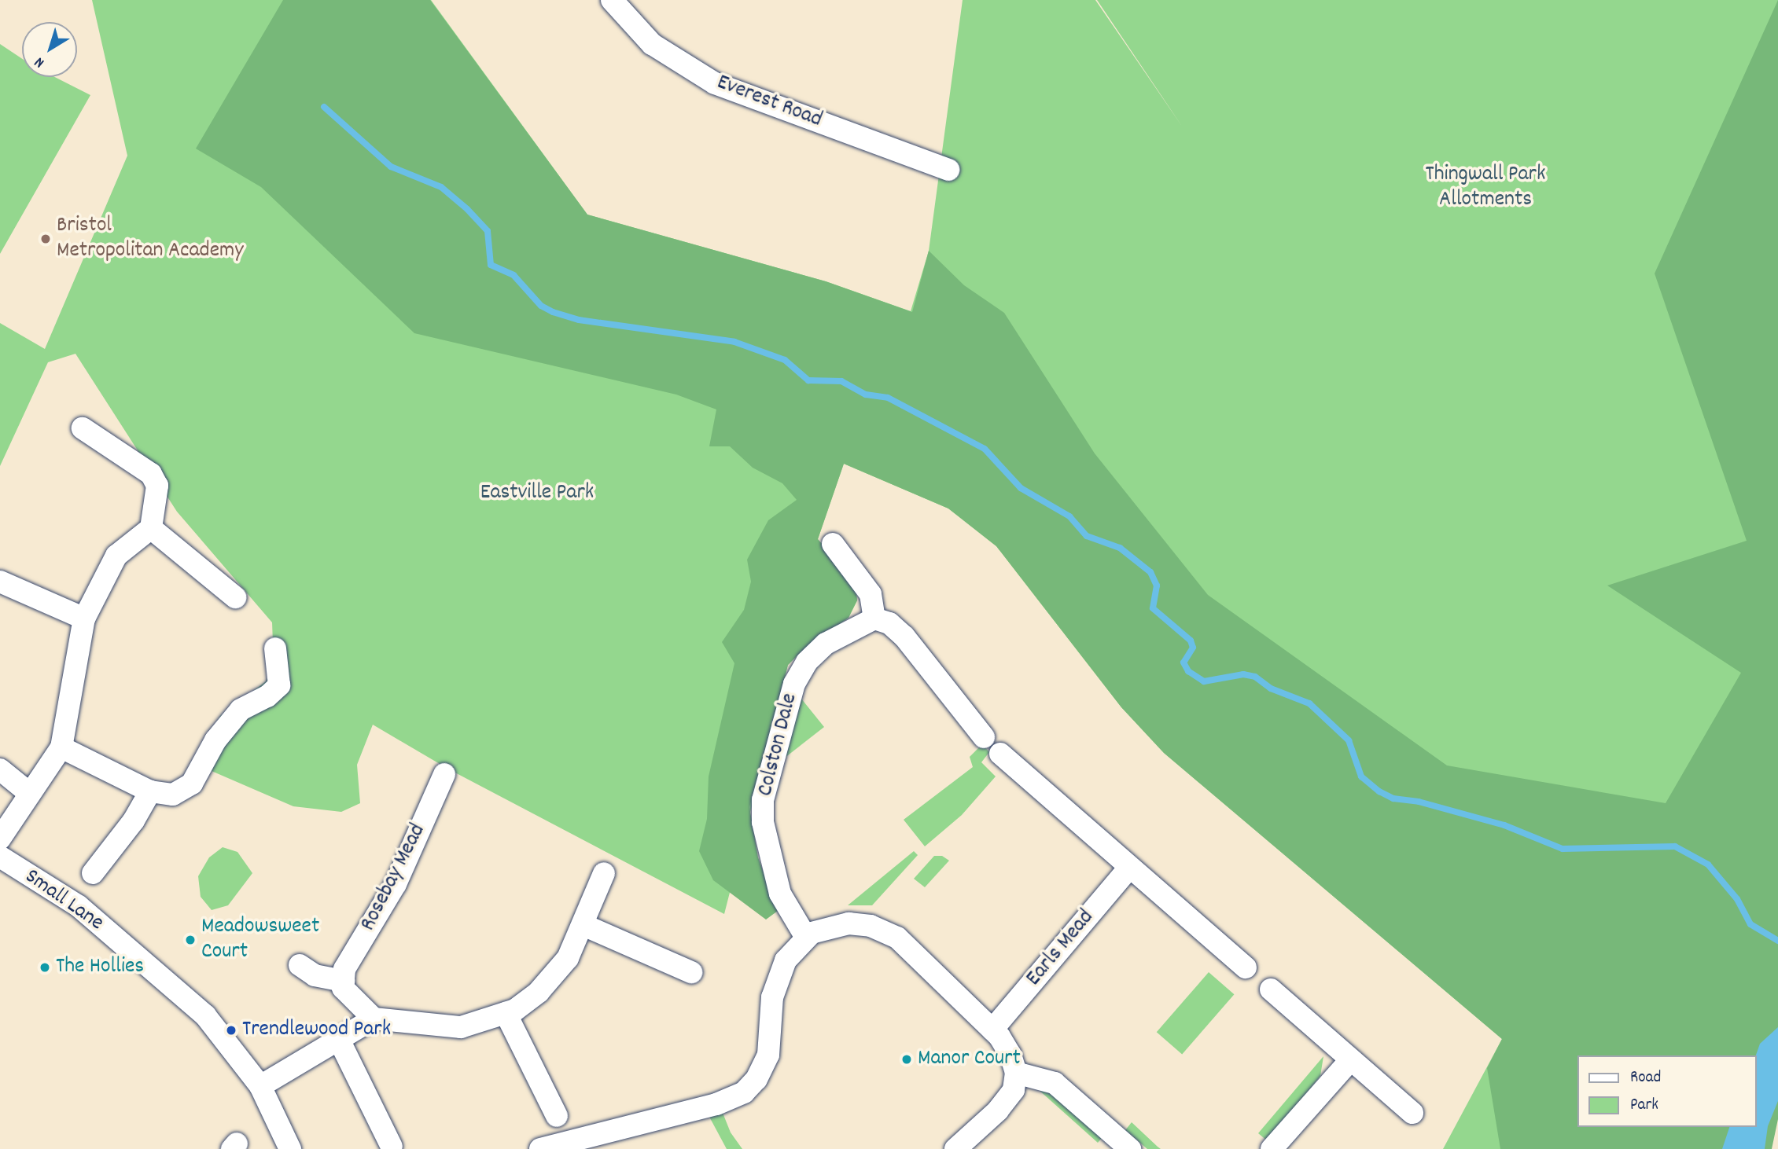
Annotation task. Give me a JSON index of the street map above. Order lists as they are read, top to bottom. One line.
{"streets":{"street":["Everest Road","Colston Dale","Rosebay Mead","Small Lane","Earls Mead"]},"parks":["Thingwall Park Allotments","Eastville Park"],"places":["Bristol Metropolitan Academy","Meadowsweet Court","The Hollies","Trendlewood Park","Manor Court"],"legend":["Road","Park"],"north":"bottom left"}
